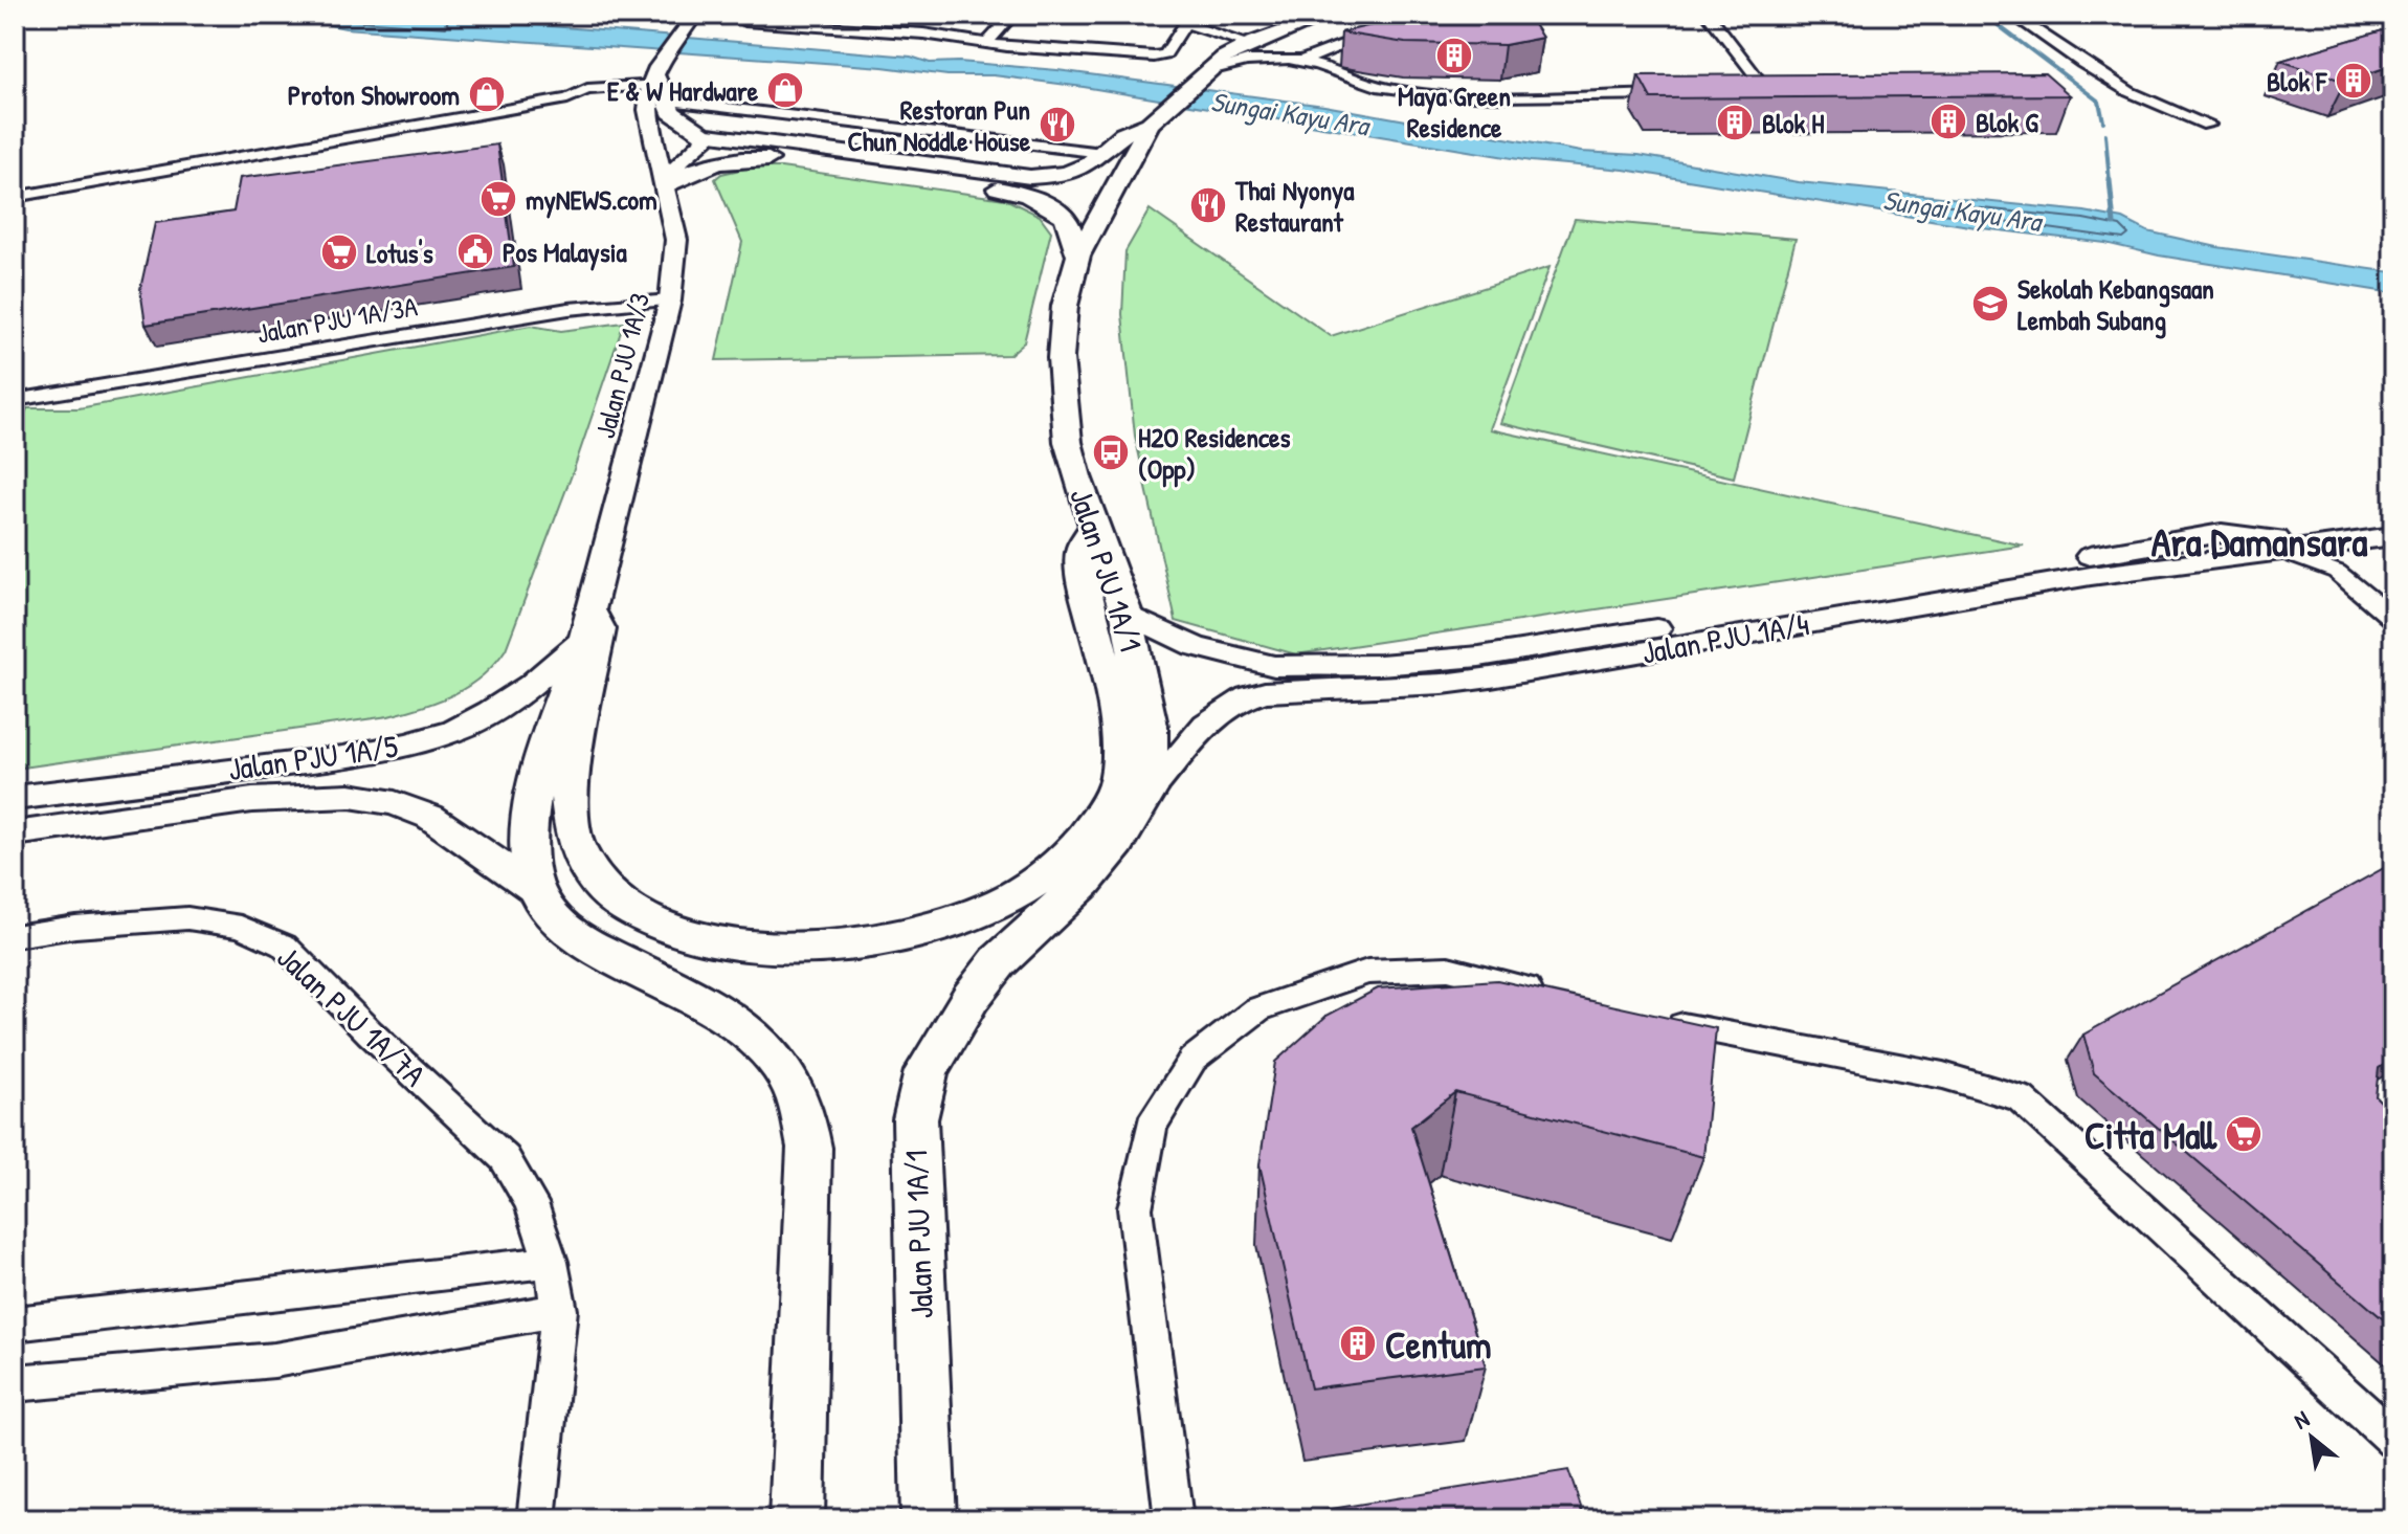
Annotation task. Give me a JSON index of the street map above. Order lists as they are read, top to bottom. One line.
{"streets":{"main road":["Jalan PJU 1A/1"],"street":["Jalan PJU 1A/3A","Jalan PJU 1A/3","Jalan PJU 1A/4","Jalan PJU 1A/5","Jalan PJU 1A/7A"]},"crossings":[["Jalan PJU 1A/3A","Jalan PJU 1A/3"],["Jalan PJU 1A/3","Jalan PJU 1A/5"],["Jalan PJU 1A/1","Jalan PJU 1A/4"]],"districts":["Ara Damansara"],"water":["Sungai Kayu Ara"],"places":{"building":["Maya Green Residence","Blok F","Blok G","Blok H","Centum"],"shop":["E & W Hardware","Proton Showroom"],"restaurant":["Restoran Pun Chun Noddle House","Thai Nyonya Restaurant"],"supermarket":["myNEWS.com","Lotus's","Citta Mall"],"public building":["Pos Malaysia"],"school or university":["Sekolah Kebangsaan Lembah Subang"],"bus stop":["H2O Residences (Opp)"]},"north":"top left"}
